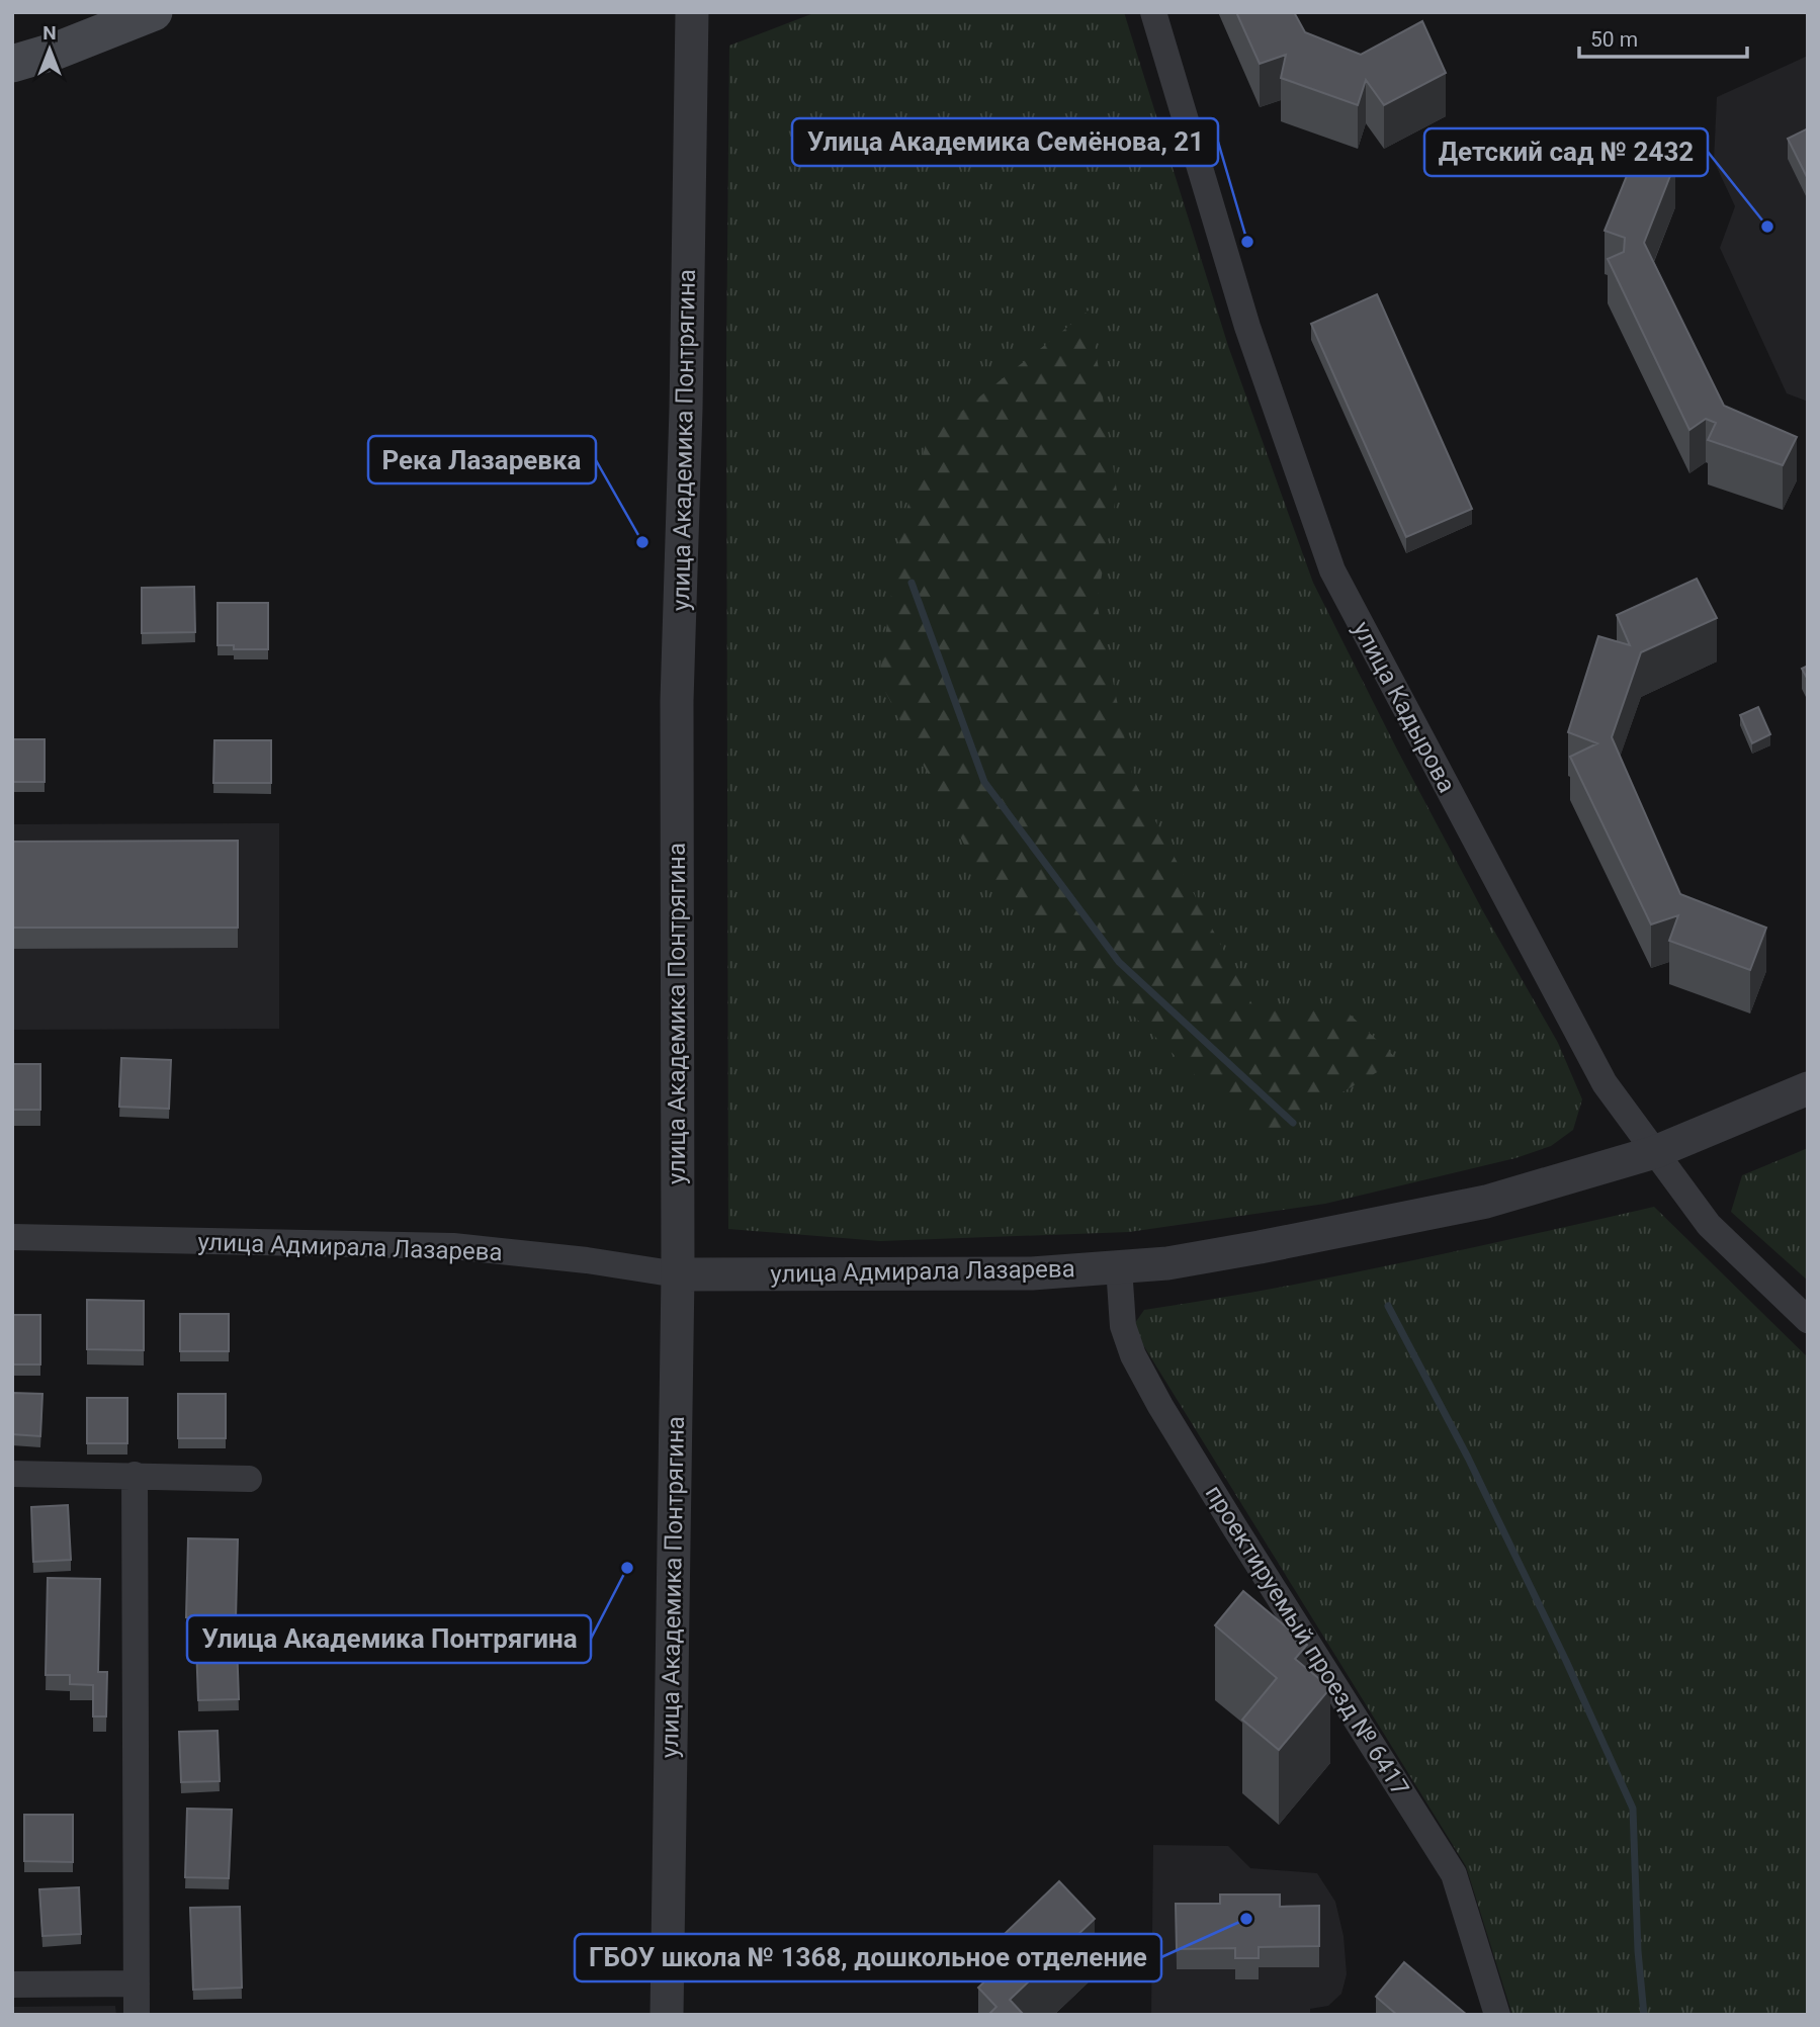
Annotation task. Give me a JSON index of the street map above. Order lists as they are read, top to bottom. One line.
{"streets":{"street":["улица Академика Понтрягина","улица Кадырова","улица Адмирала Лазарева","проектируемый проезд № 6417"]},"crossings":[["улица Академика Понтрягина","улица Адмирала Лазарева"],["улица Кадырова","улица Адмирала Лазарева"],["улица Адмирала Лазарева","проектируемый проезд № 6417"]],"places":["Детский сад № 2432","Улица Академика Семёнова, 21","Река Лазаревка","Улица Академика Понтрягина","ГБОУ школа № 1368, дошкольное отделение"],"scale_bar":"50 m","north":"top"}
